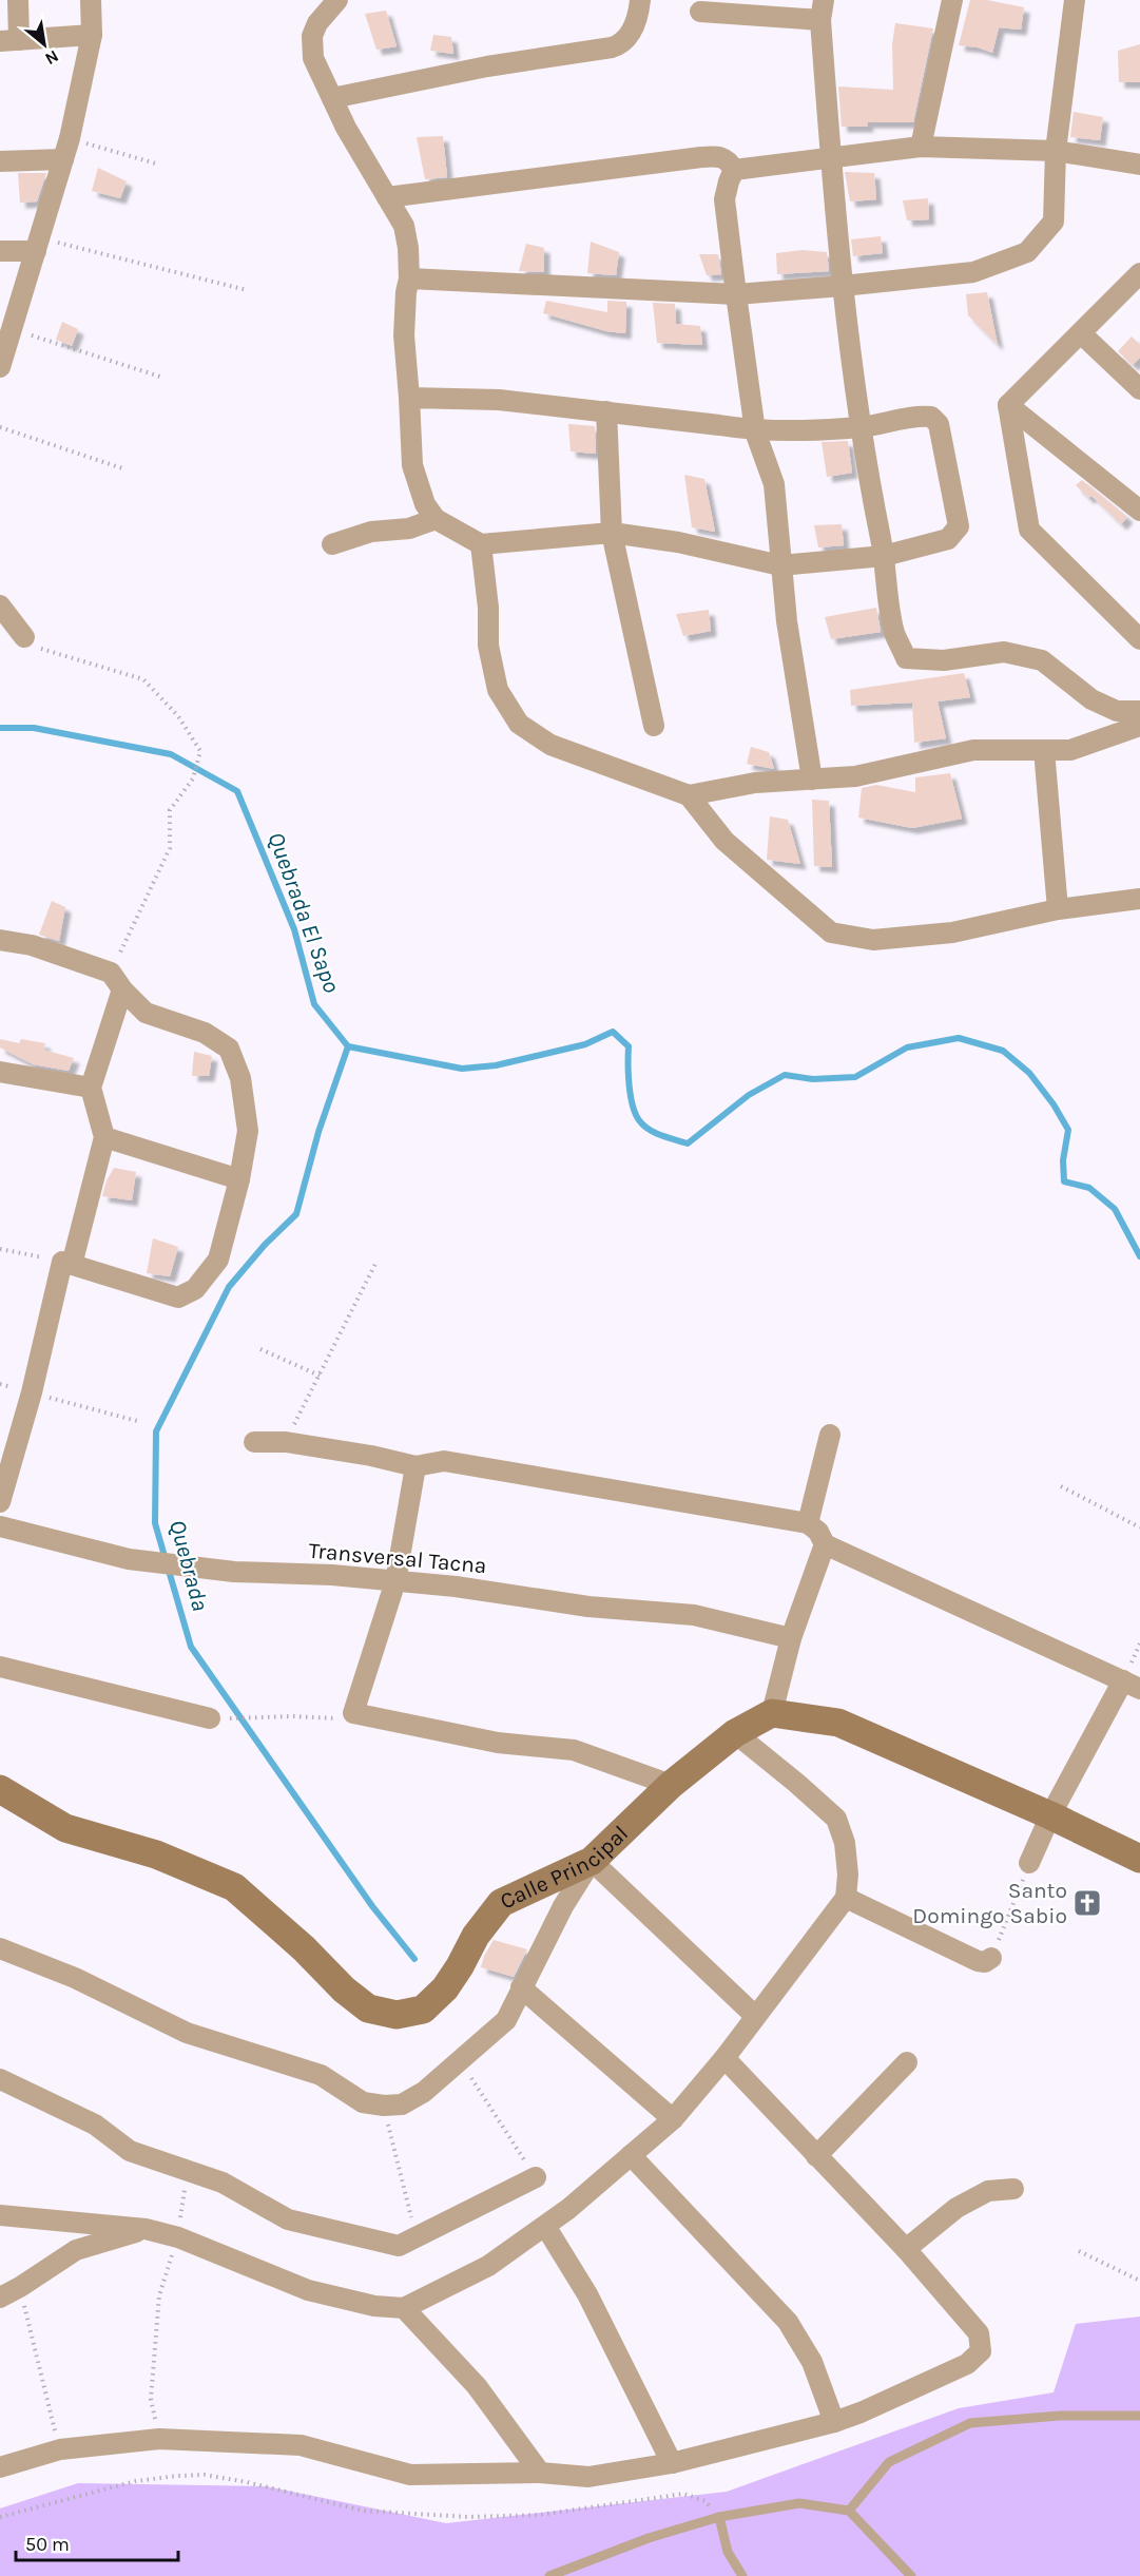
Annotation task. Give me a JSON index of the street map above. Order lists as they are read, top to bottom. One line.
{"streets":{"street":["Transversal Tacna","Calle Principal"]},"water":["Quebrada El Sapo","Quebrada"],"places":{"church":["Santo Domingo Sabio"]},"scale_bar":"50 m","north":"bottom right"}
